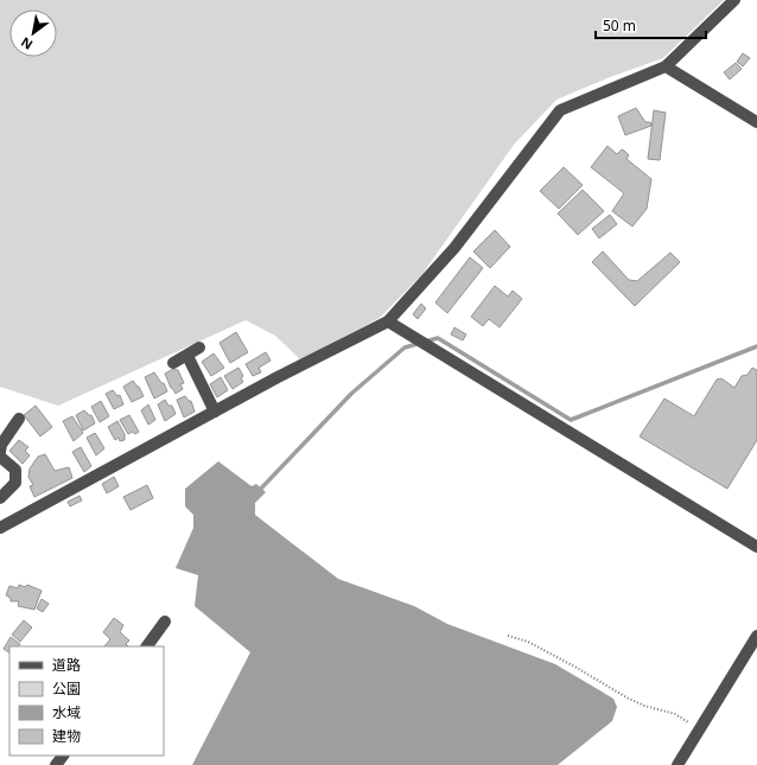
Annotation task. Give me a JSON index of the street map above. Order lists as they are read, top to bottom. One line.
{"legend":["道路","公園","水域","建物"],"scale_bar":"50 m","north":"bottom left"}
